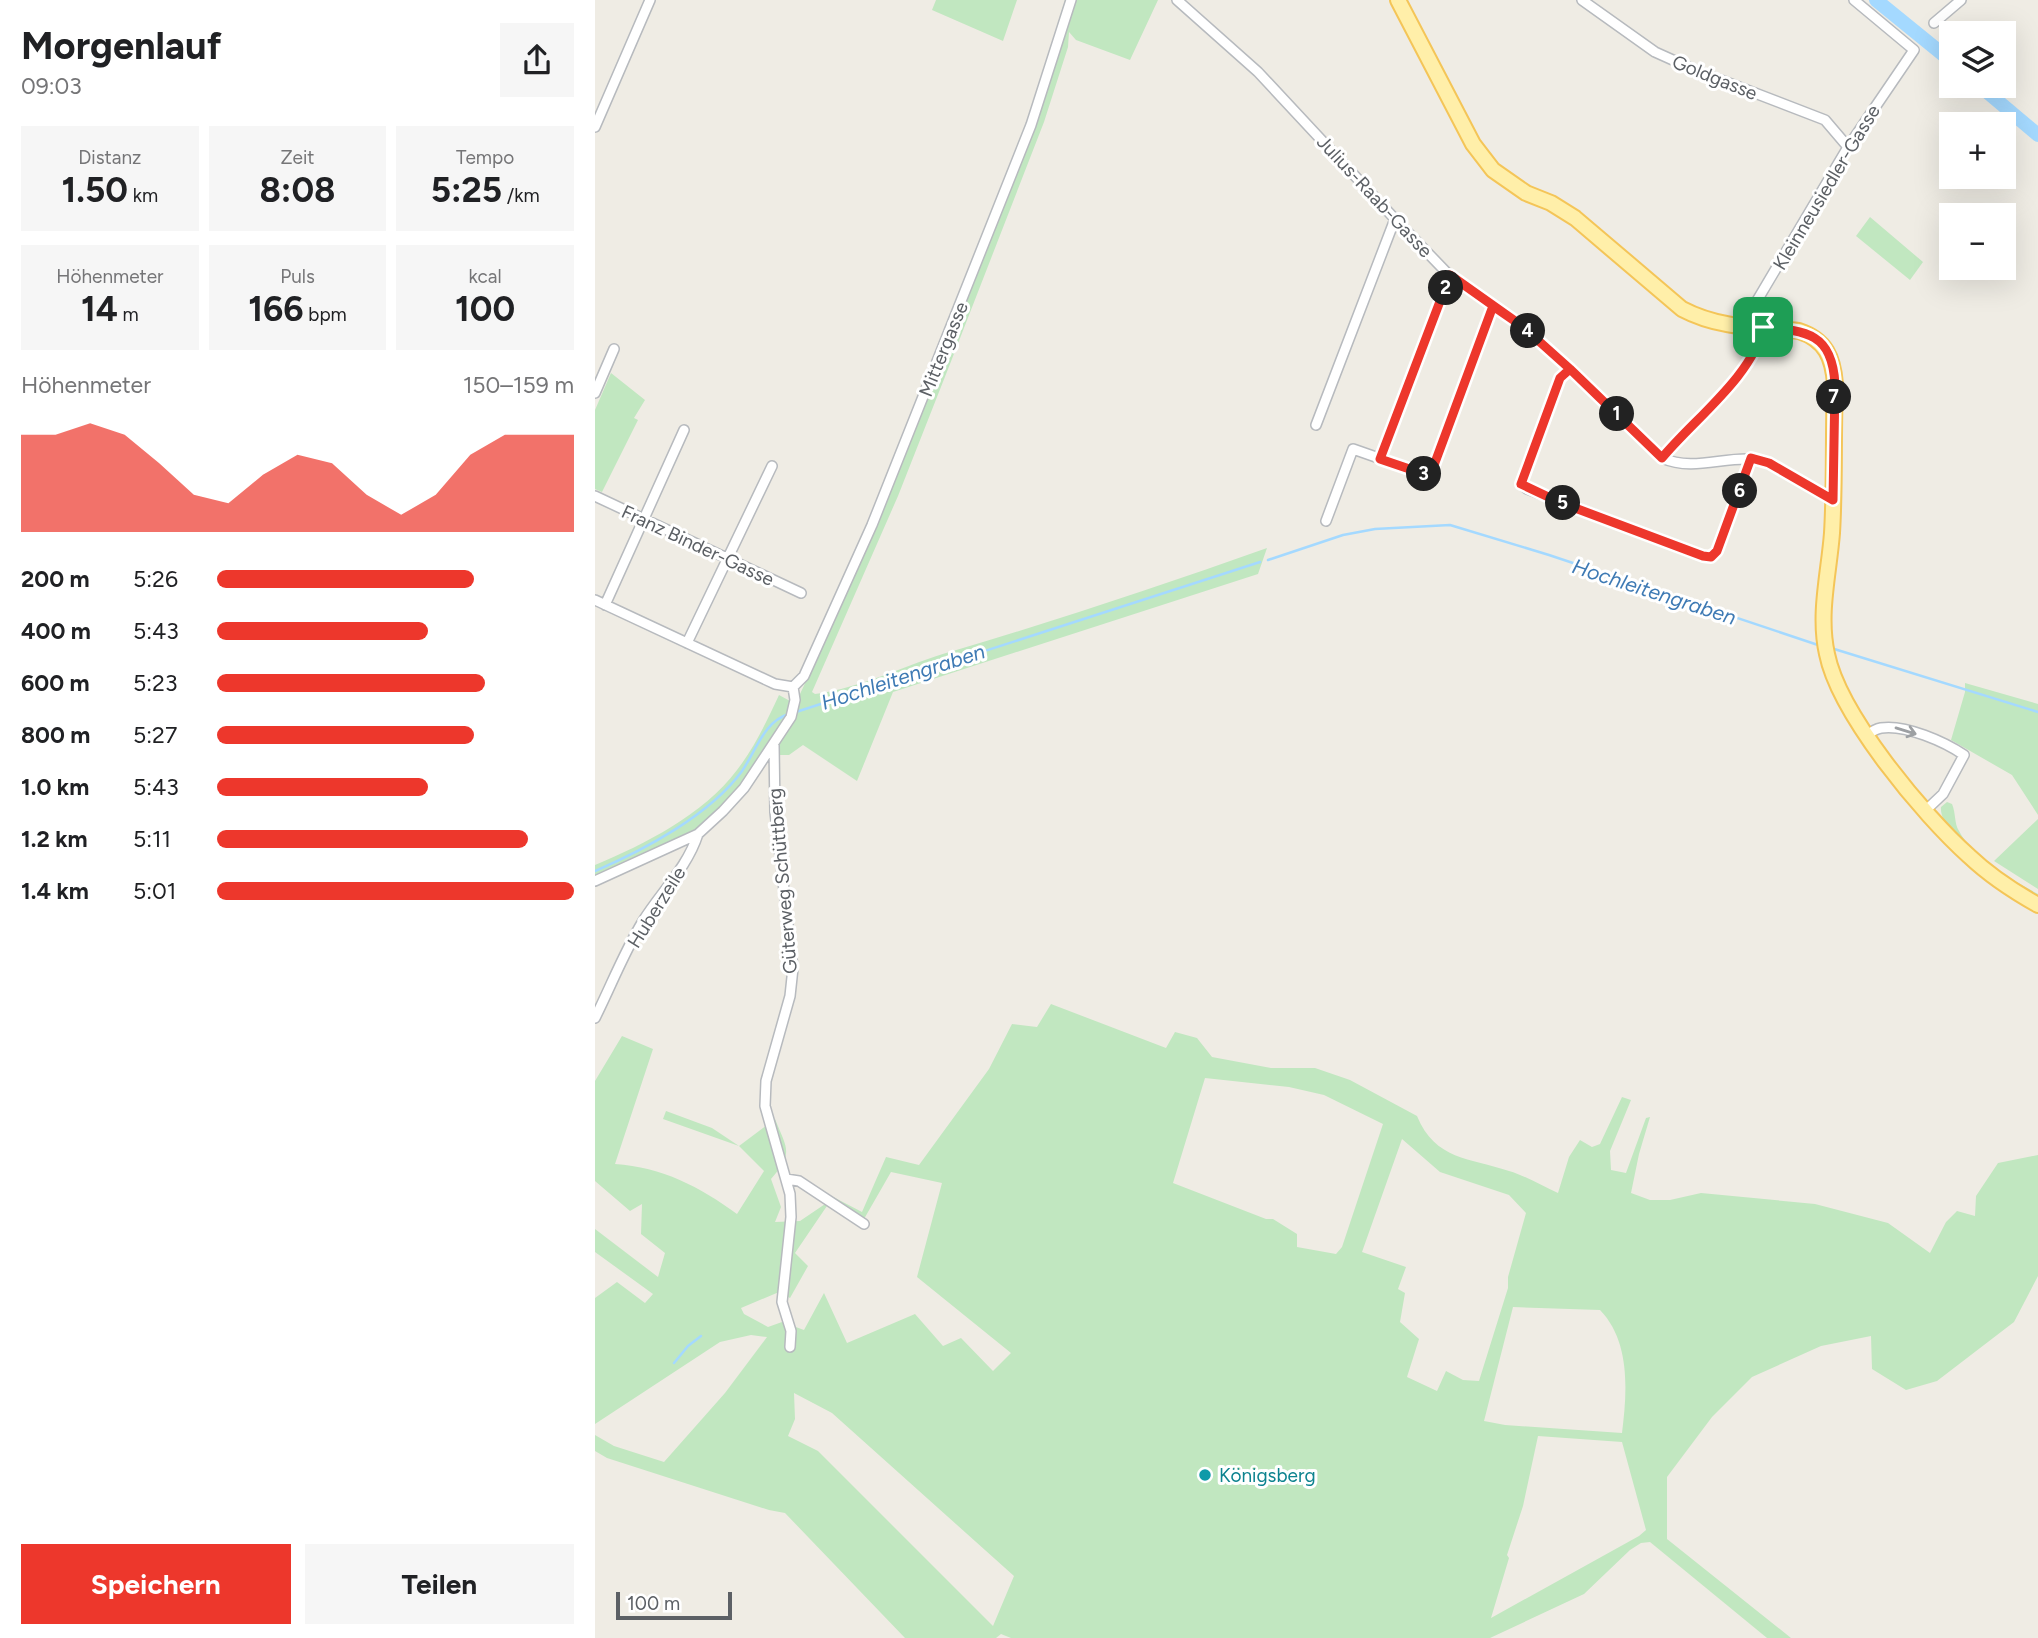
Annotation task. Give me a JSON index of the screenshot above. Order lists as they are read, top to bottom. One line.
{"streets":{"street":["Goldgasse","Kleinneusiedler-Gasse","Julius-Raab-Gasse","Mittergasse","Franz Binder-Gasse","Güterweg Schüttberg","Huberzeile"]},"crossings":[["Goldgasse","Kleinneusiedler-Gasse"]],"water":["Hochleitengraben"],"places":["Königsberg"],"scale_bar":"100 m","page":{"heading":["Morgenlauf","09:03"],"map_buttons":["+","−"],"stats":[["Distanz","1.50 km"],["Zeit","8:08"],["Tempo","5:25 /km"],["Höhenmeter","14 m"],["Puls","166 bpm"],["kcal","100"]],"pins":["2","4","7","1","3","6","5"],"chart":["Höhenmeter","150–159 m"],"list":[{"name":"200 m","note":"5:26"},{"name":"400 m","note":"5:43"},{"name":"600 m","note":"5:23"},{"name":"800 m","note":"5:27"},{"name":"1.0 km","note":"5:43"},{"name":"1.2 km","note":"5:11"},{"name":"1.4 km","note":"5:01"}],"buttons":["Speichern","Teilen"],"scale":"100 m"}}
